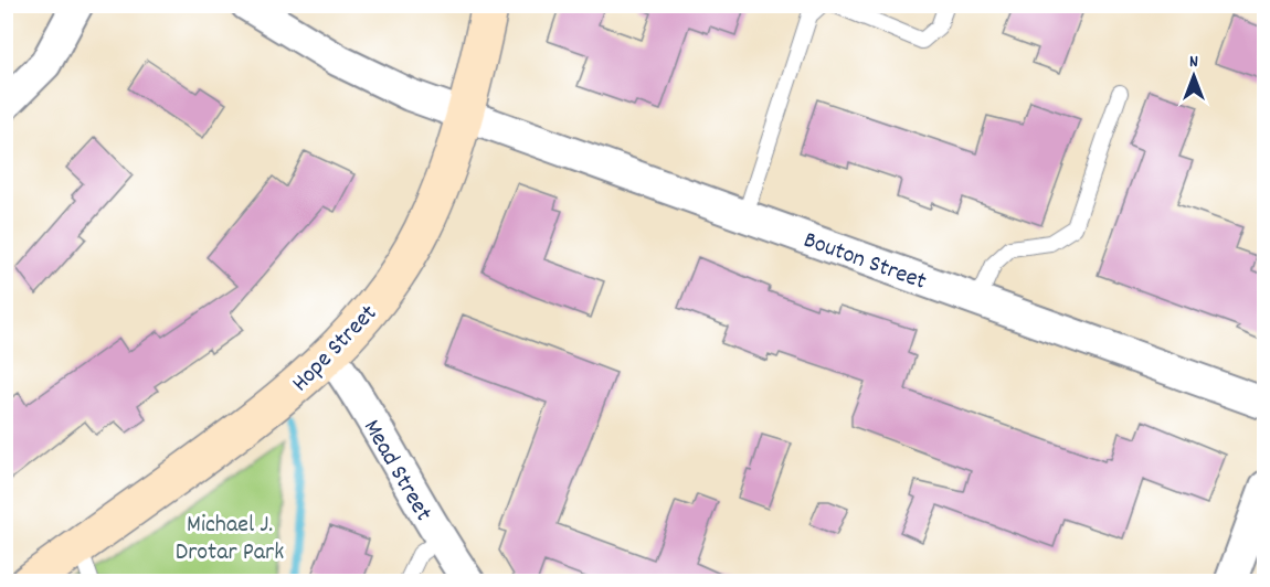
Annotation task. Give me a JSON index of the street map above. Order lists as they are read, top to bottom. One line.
{"streets":{"main road":["Hope Street"],"street":["Bouton Street","Mead Street"]},"crossings":[["Bouton Street","Hope Street"],["Hope Street","Mead Street"]],"parks":["Michael J. Drotar Park"],"north":"top"}
